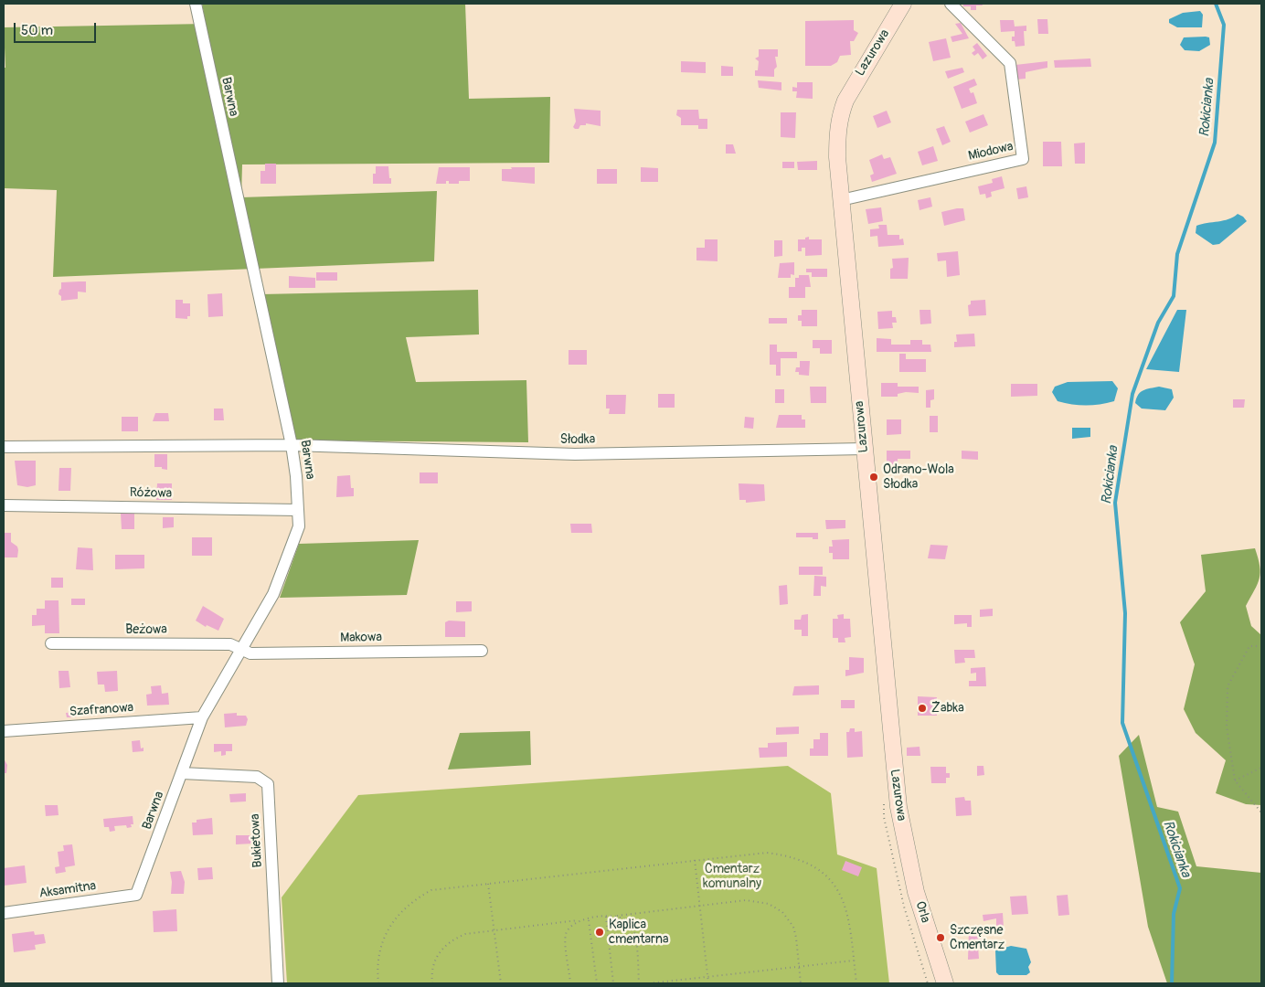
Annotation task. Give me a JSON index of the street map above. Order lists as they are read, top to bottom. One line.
{"streets":{"street":["Lazurowa","Barwna","Miodowa","Słodka","Różowa","Beżowa","Makowa","Szafranowa","Bukietowa","Aksamitna","Orla"]},"crossings":[["Lazurowa","Miodowa"],["Lazurowa","Słodka"],["Lazurowa","Orla"],["Barwna","Słodka"],["Barwna","Różowa"],["Barwna","Beżowa"],["Barwna","Makowa"],["Barwna","Szafranowa"],["Barwna","Bukietowa"],["Barwna","Aksamitna"],["Beżowa","Makowa"]],"water":["Rokicianka"],"parks":["Cmentarz komunalny"],"places":["Odrano-Wola Słodka","Żabka","Kaplica cmentarna","Szczęsne Cmentarz"],"scale_bar":"50 m"}
